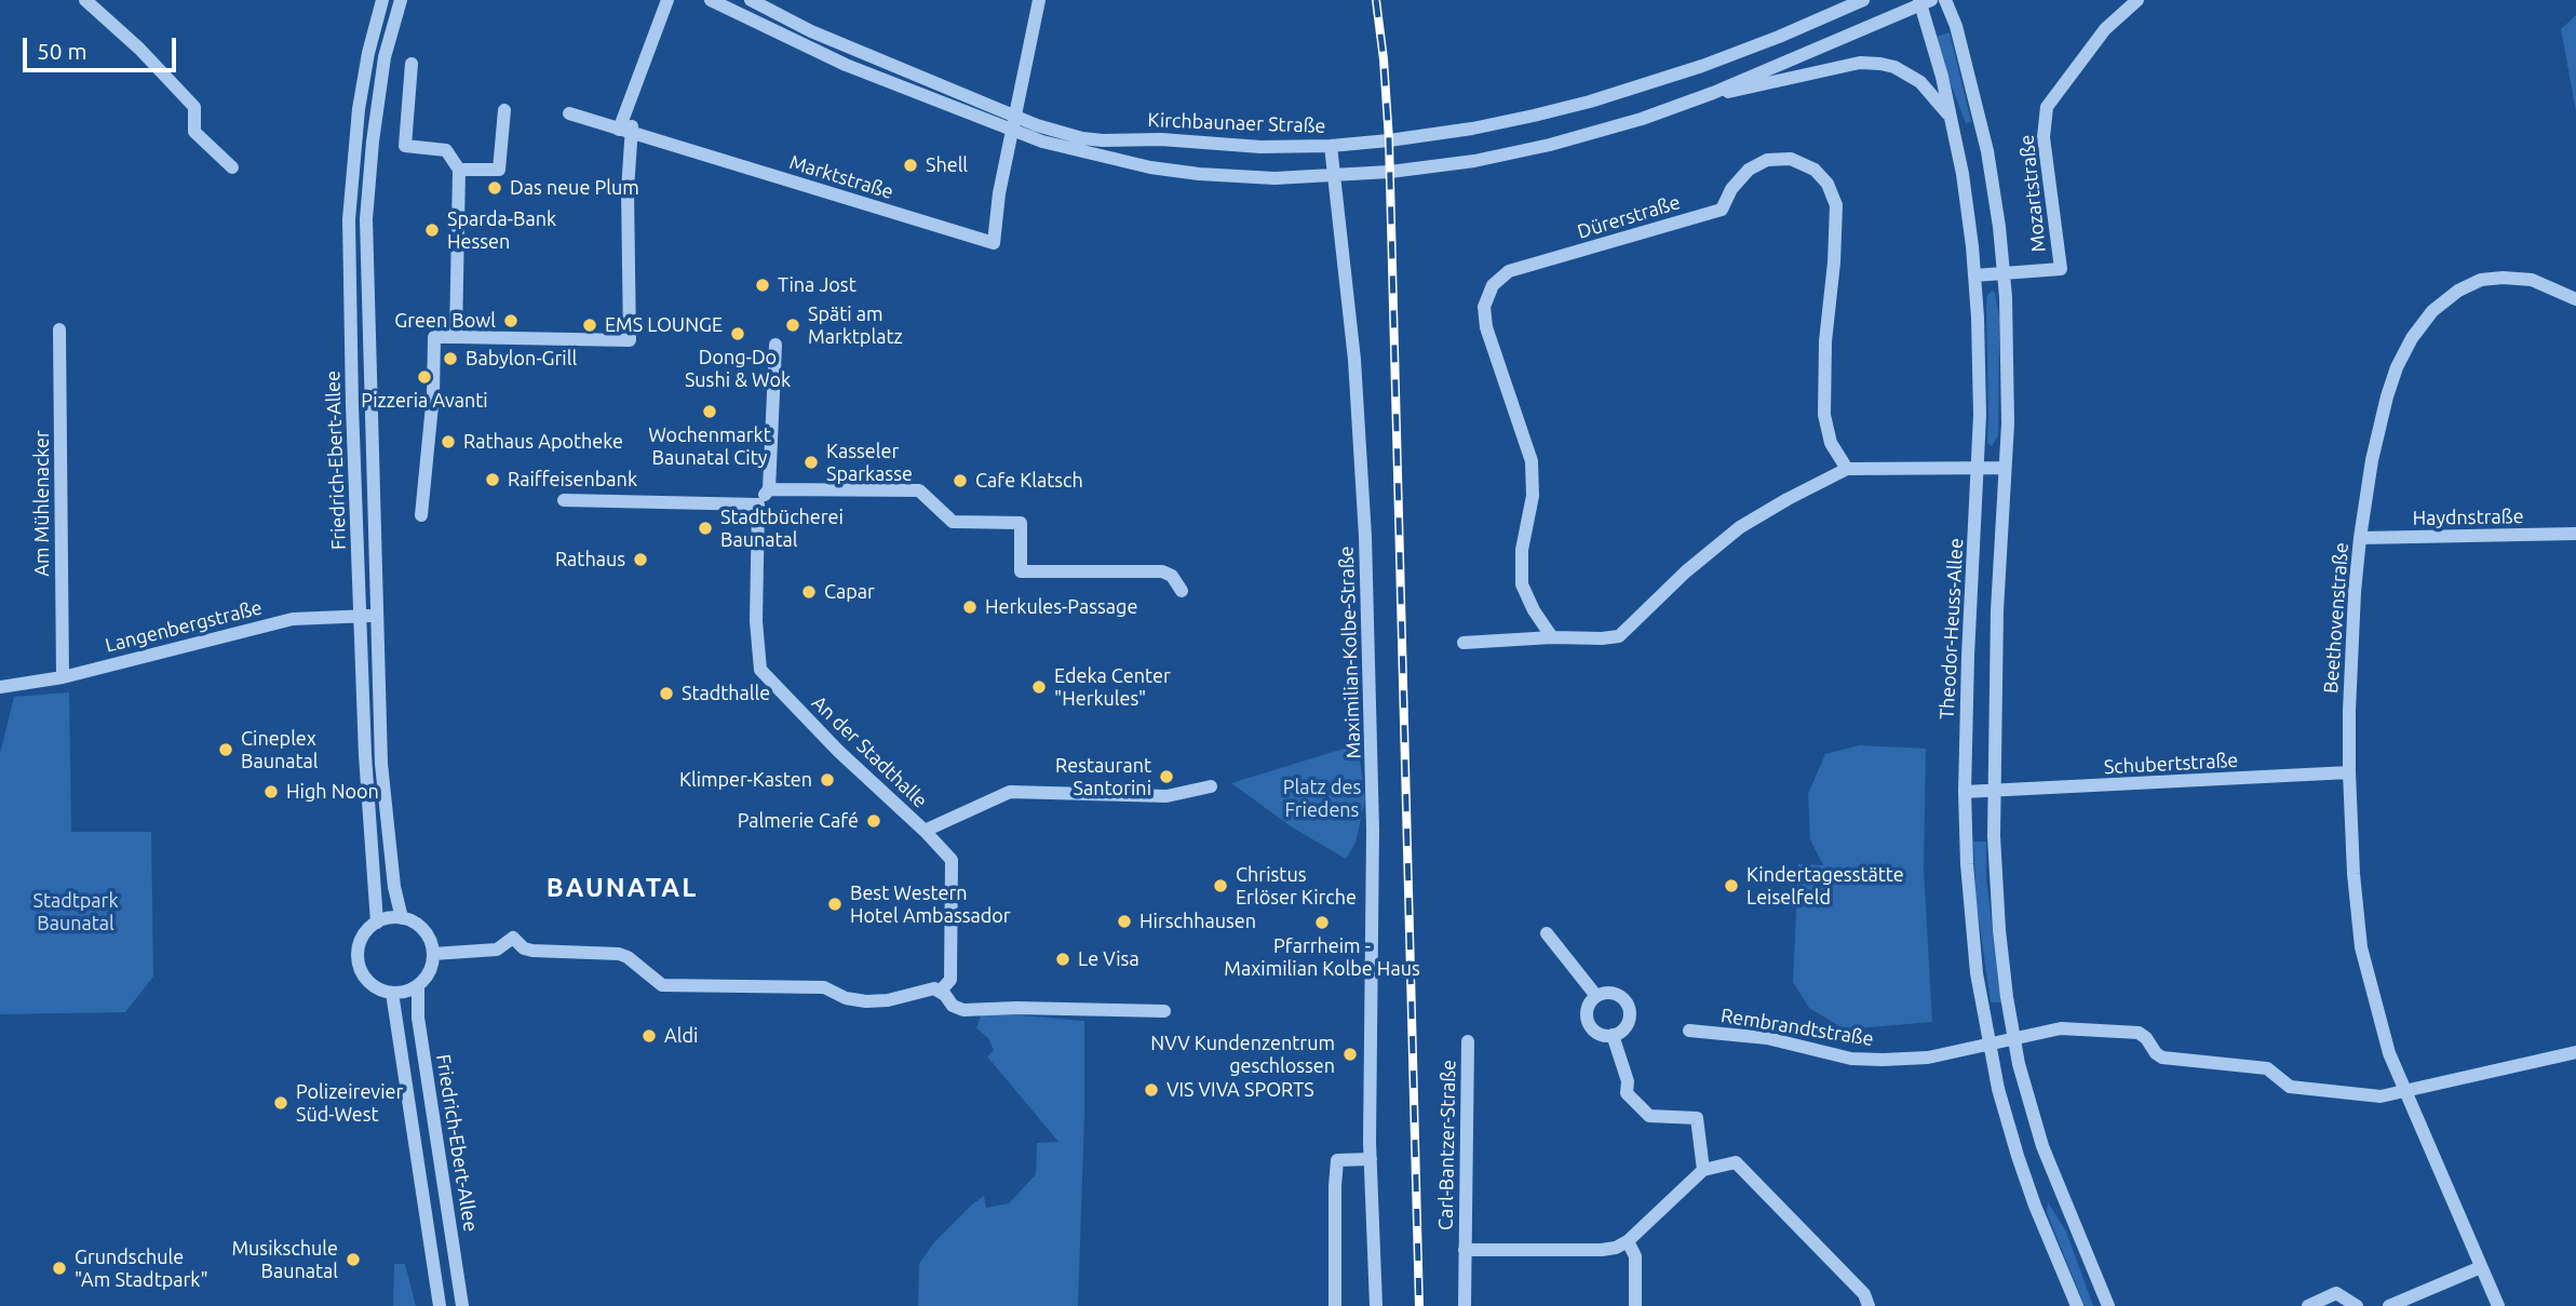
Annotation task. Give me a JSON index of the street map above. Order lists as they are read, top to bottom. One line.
{"streets":{"street":["Kirchbaunaer Straße","Marktstraße","Mozartstraße","Dürerstraße","Friedrich-Ebert-Allee","Am Mühlenacker","Haydnstraße","Beethovenstraße","Langenbergstraße","Theodor-Heuss-Allee","Maximilian-Kolbe-Straße","An der Stadthalle","Schubertstraße","Rembrandtstraße","Carl-Bantzer-Straße"]},"crossings":[["Kirchbaunaer Straße","Maximilian-Kolbe-Straße"],["Friedrich-Ebert-Allee","Langenbergstraße"],["Am Mühlenacker","Langenbergstraße"],["Haydnstraße","Beethovenstraße"],["Beethovenstraße","Schubertstraße"],["Theodor-Heuss-Allee","Rembrandtstraße"]],"districts":["BAUNATAL"],"parks":["Platz des Friedens","Stadtpark Baunatal"],"places":["Shell","Das neue Plum","Sparda-Bank Hessen","Tina Jost","Green Bowl","EMS LOUNGE","Späti am Marktplatz","Dong-Do Sushi & Wok","Babylon-Grill","Pizzeria Avanti","Wochenmarkt Baunatal City","Rathaus Apotheke","Kasseler Sparkasse","Raiffeisenbank","Cafe Klatsch","Stadtbücherei Baunatal","Rathaus","Capar","Herkules-Passage","Edeka Center \"Herkules\"","Stadthalle","Cineplex Baunatal","Restaurant Santorini","Klimper-Kasten","High Noon","Palmerie Café","Christus Erlöser Kirche","Kindertagesstätte Leiselfeld","Best Western Hotel Ambassador","Hirschhausen","Pfarrheim - Maximilian Kolbe Haus","Le Visa","Aldi","NVV Kundenzentrum geschlossen","VIS VIVA SPORTS","Polizeirevier Süd-West","Musikschule Baunatal","Grundschule \"Am Stadtpark\""],"scale_bar":"50 m"}
